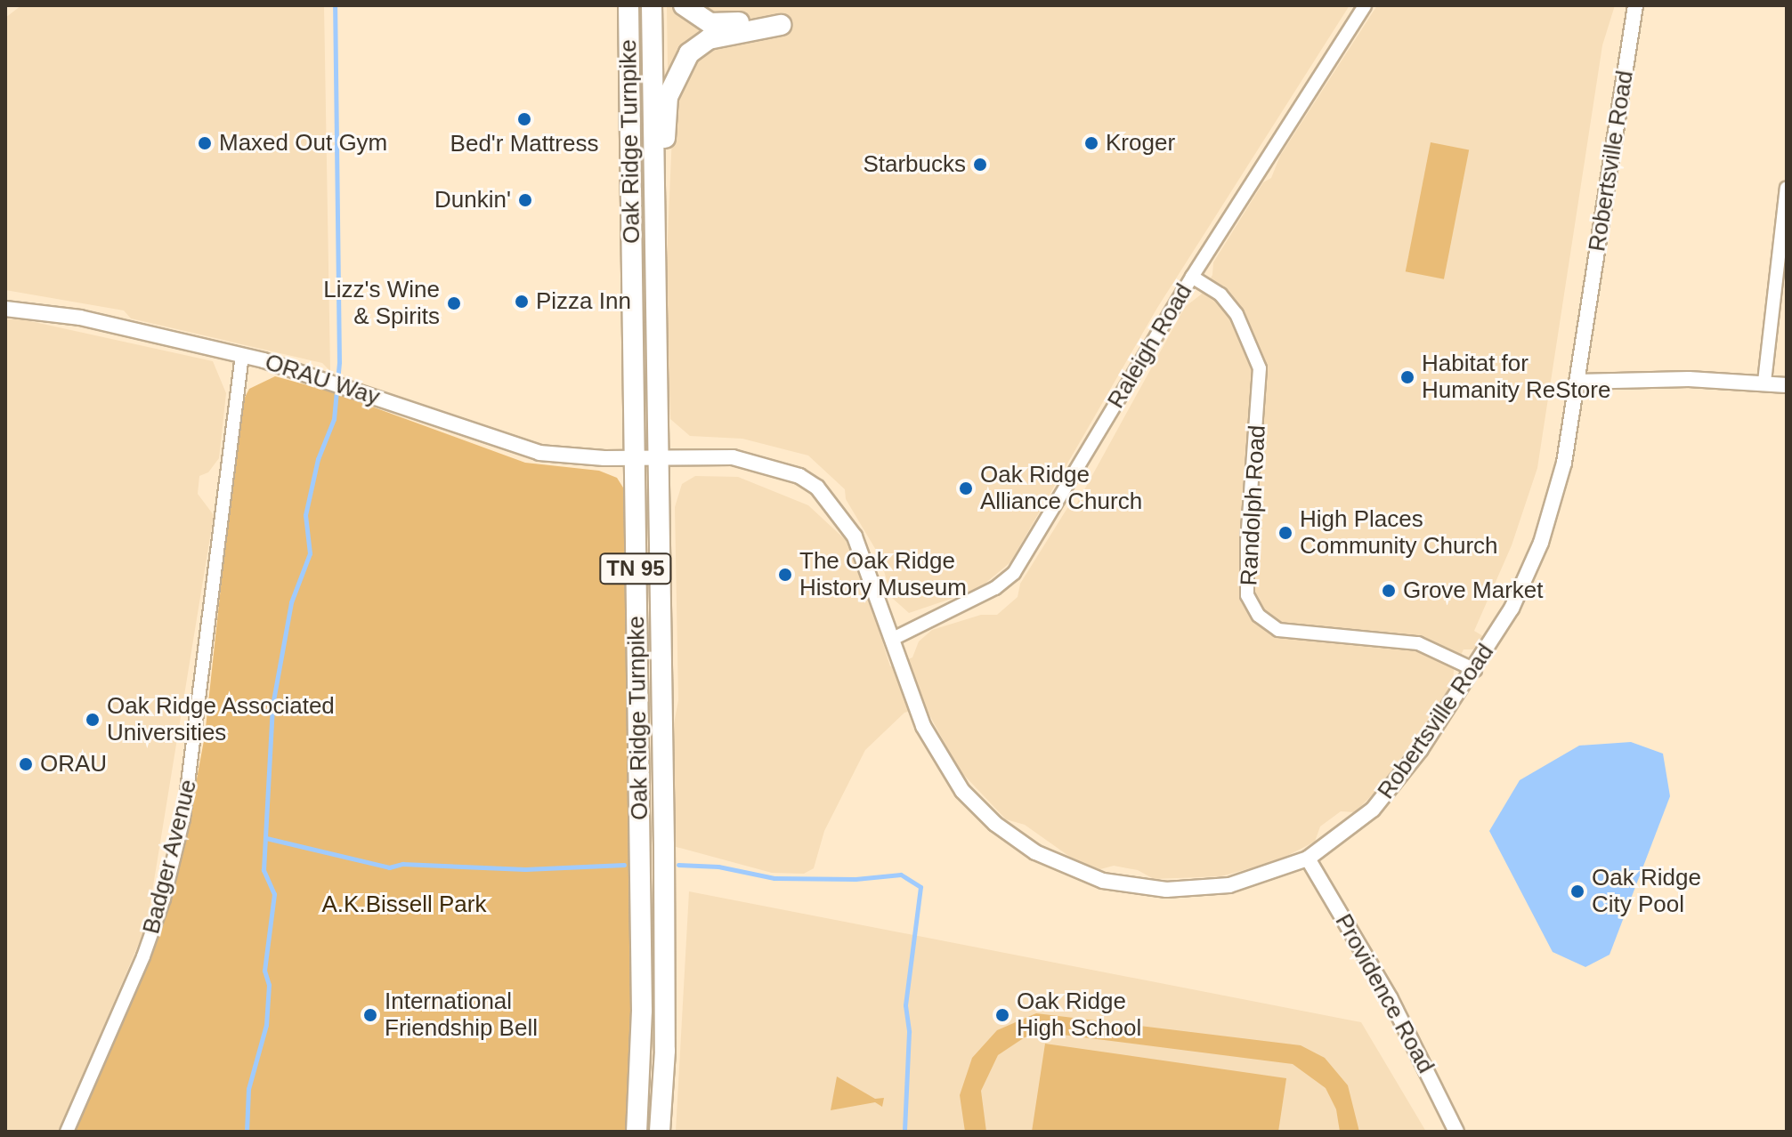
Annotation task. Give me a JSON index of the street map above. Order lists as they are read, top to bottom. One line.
{"streets":{"highway":["Oak Ridge Turnpike","TN 95"],"street":["Robertsville Road","Raleigh Road","ORAU Way","Randolph Road","Badger Avenue","Providence Road"]},"crossings":[["Oak Ridge Turnpike","Robertsville Road"],["Oak Ridge Turnpike","ORAU Way"],["Robertsville Road","Raleigh Road"],["Robertsville Road","ORAU Way"],["Robertsville Road","Randolph Road"],["Robertsville Road","Providence Road"],["Raleigh Road","Randolph Road"],["ORAU Way","Badger Avenue"]],"parks":["A.K.Bissell Park"],"places":["Bed'r Mattress","Maxed Out Gym","Kroger","Starbucks","Dunkin'","Pizza Inn","Lizz's Wine & Spirits","Habitat for Humanity ReStore","Oak Ridge Alliance Church","High Places Community Church","The Oak Ridge History Museum","Grove Market","Oak Ridge Associated Universities","ORAU","Oak Ridge City Pool","International Friendship Bell","Oak Ridge High School"]}
